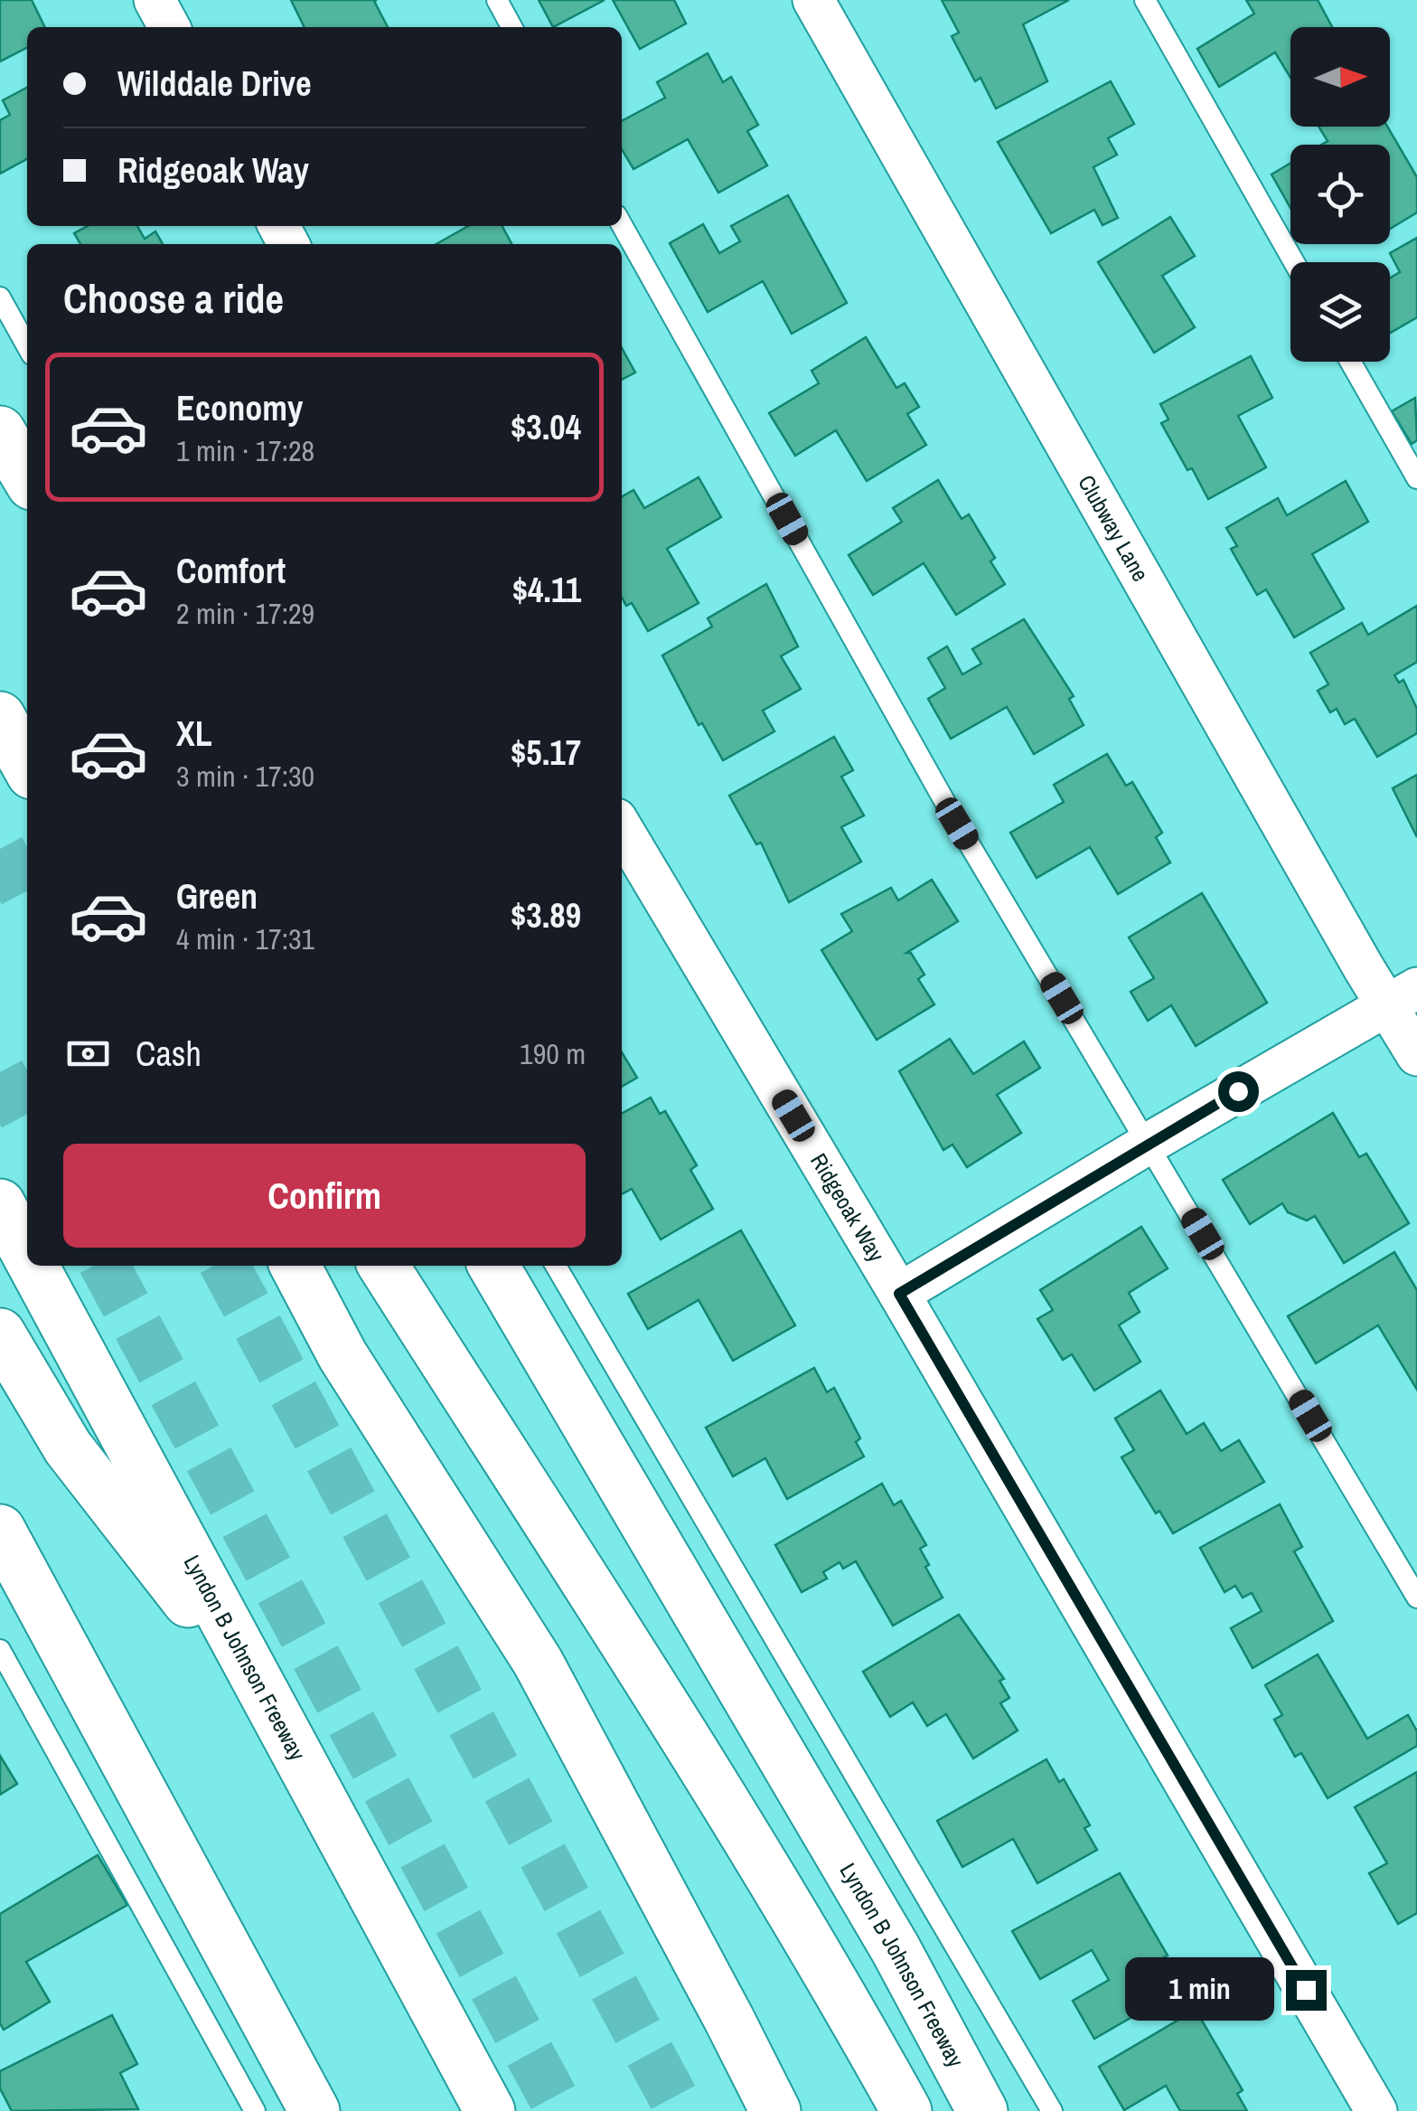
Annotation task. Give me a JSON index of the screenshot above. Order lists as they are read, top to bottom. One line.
{"streets":{"main road":["Lyndon B Johnson Freeway"],"street":["Clubway Lane","Ridgeoak Way"]},"north":"right","page":{"banner":["Wilddale Drive","Ridgeoak Way"],"heading":"Choose a ride","list":[{"name":"Economy","note":"1 min · 17:28","value":"$3.04"},{"name":"Comfort","note":"2 min · 17:29","value":"$4.11"},{"name":"XL","note":"3 min · 17:30","value":"$5.17"},{"name":"Green","note":"4 min · 17:31","value":"$3.89"}],"pay":["Cash","190 m"],"buttons":"Confirm","bubble":"1 min"}}
